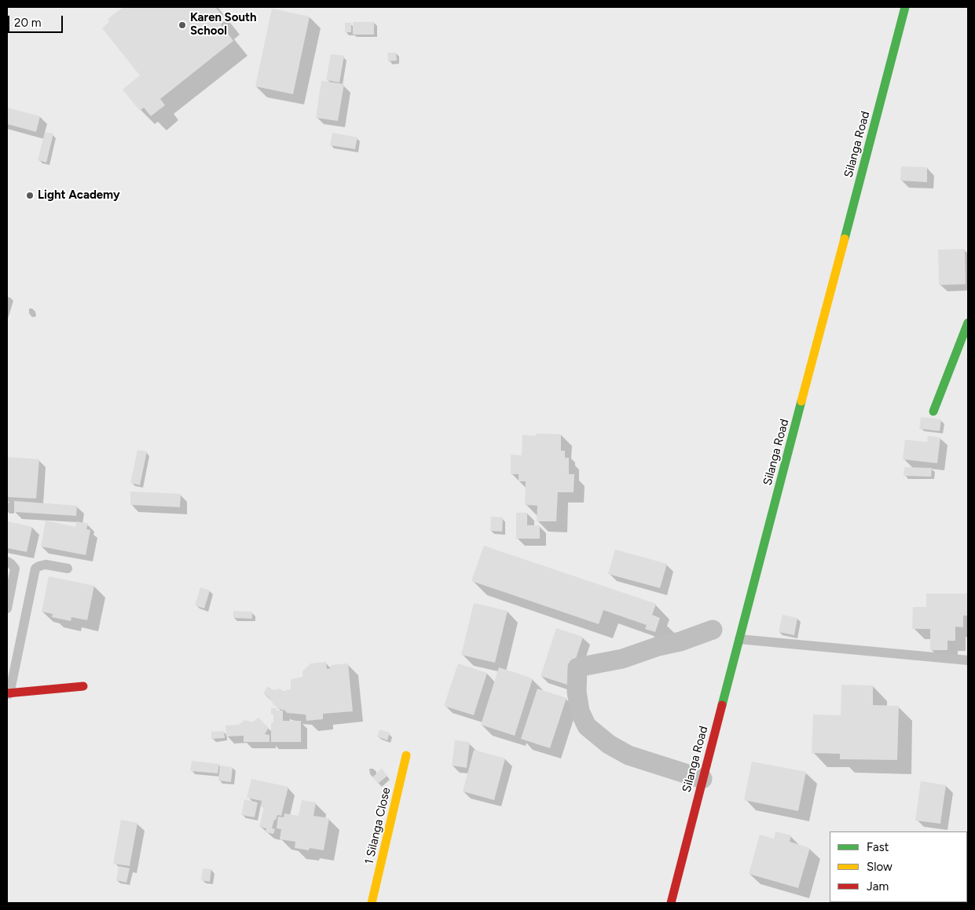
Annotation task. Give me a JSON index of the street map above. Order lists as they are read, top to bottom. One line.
{"streets":{"street":["Silanga Road","1 Silanga Close"]},"places":["Karen South School","Light Academy"],"legend":["Fast","Slow","Jam"],"scale_bar":"20 m"}
